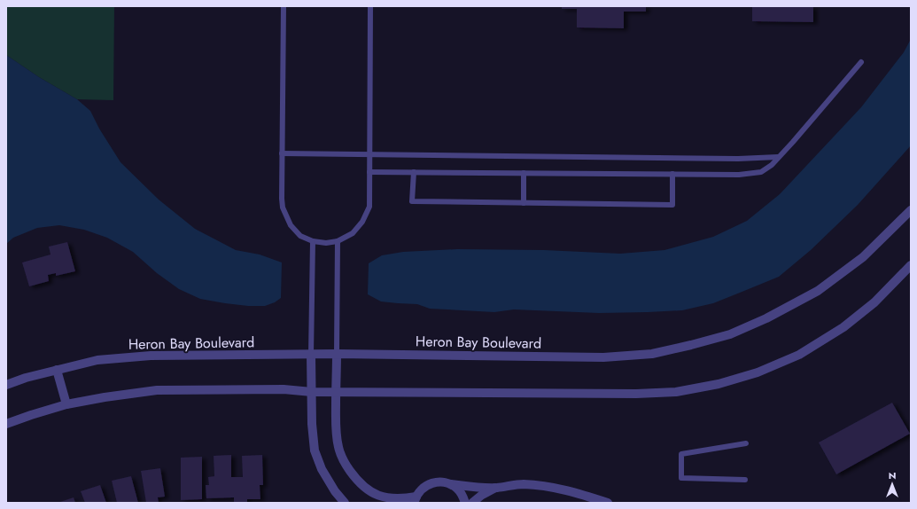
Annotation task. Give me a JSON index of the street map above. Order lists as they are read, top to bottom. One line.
{"streets":{"street":["Heron Bay Boulevard"]},"north":"top"}
